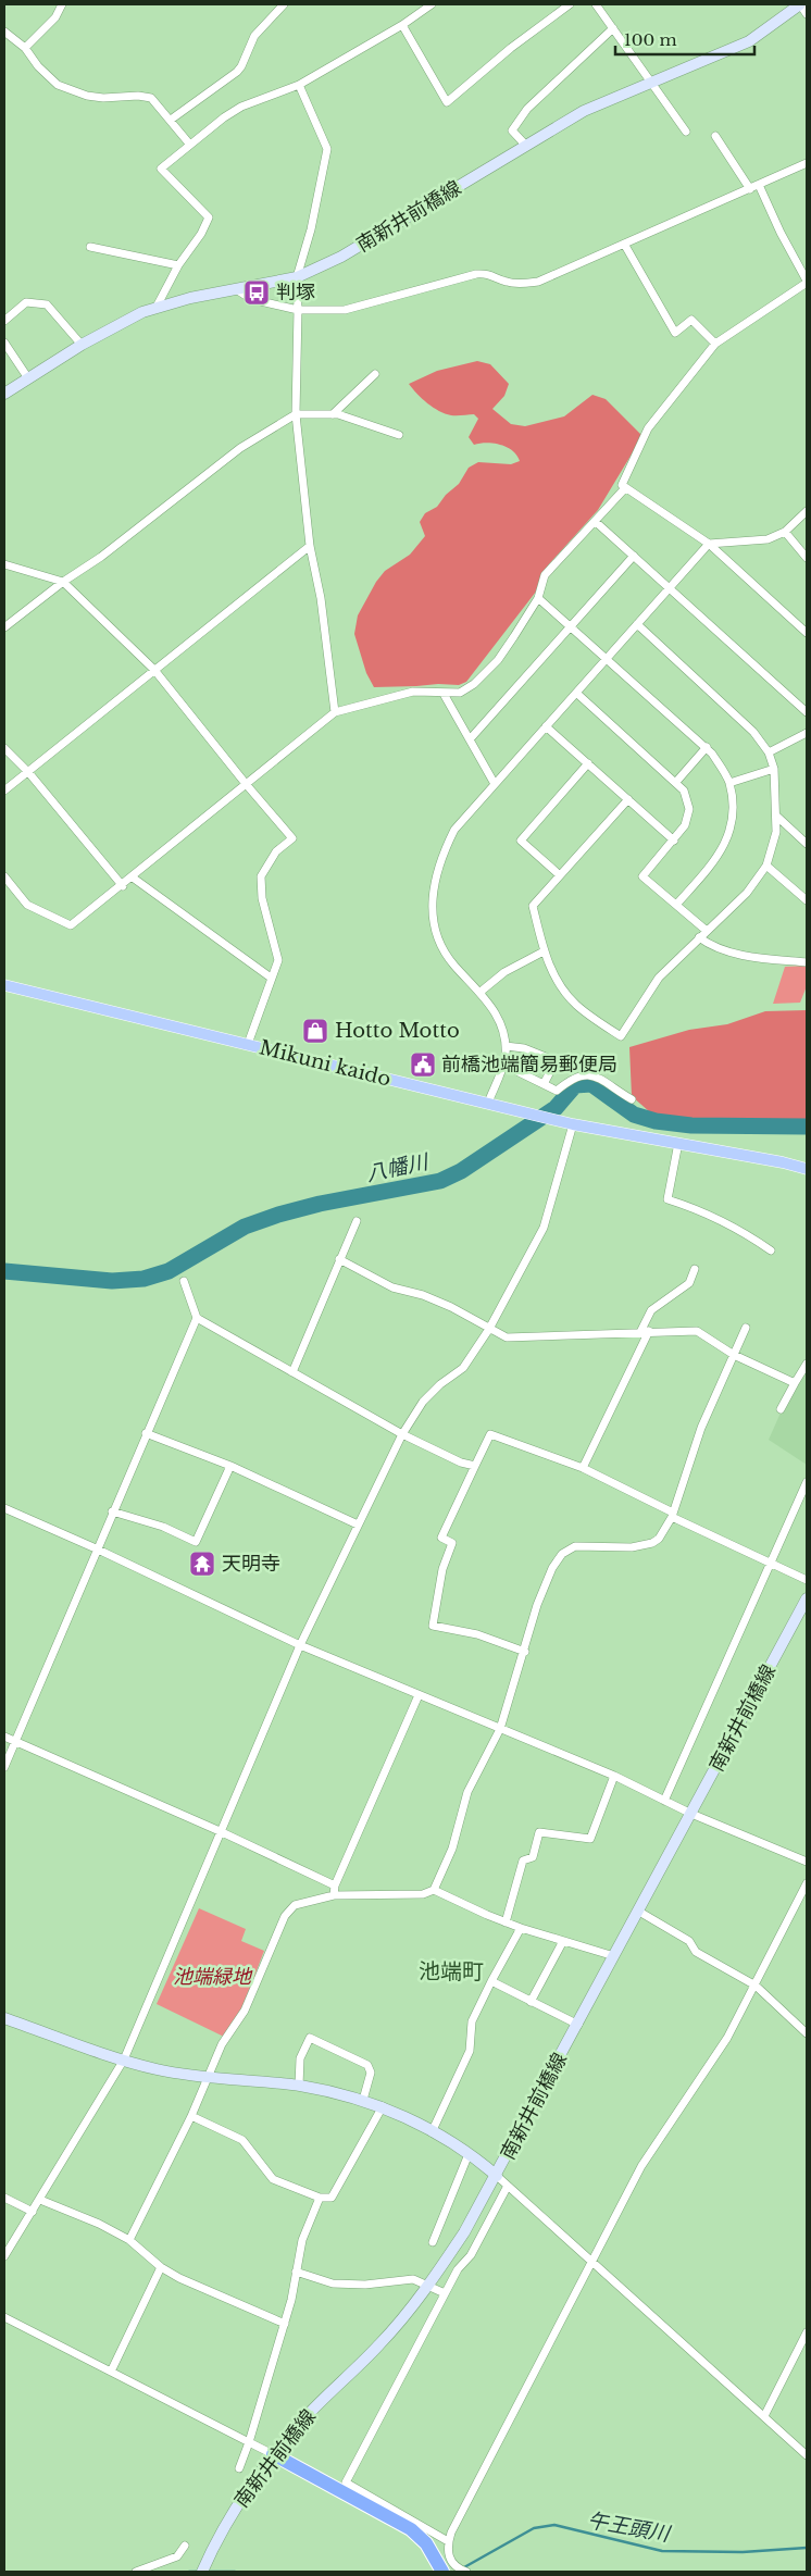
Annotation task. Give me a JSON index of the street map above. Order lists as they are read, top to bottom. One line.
{"streets":{"main road":["南新井前橋線","Mikuni kaido"]},"districts":["池端町"],"water":["八幡川","午王頭川"],"parks":["池端緑地"],"places":{"bus stop":["判塚"],"shop":["Hotto Motto"],"public building":["前橋池端簡易郵便局"],"temple":["天明寺"]},"scale_bar":"100 m"}
